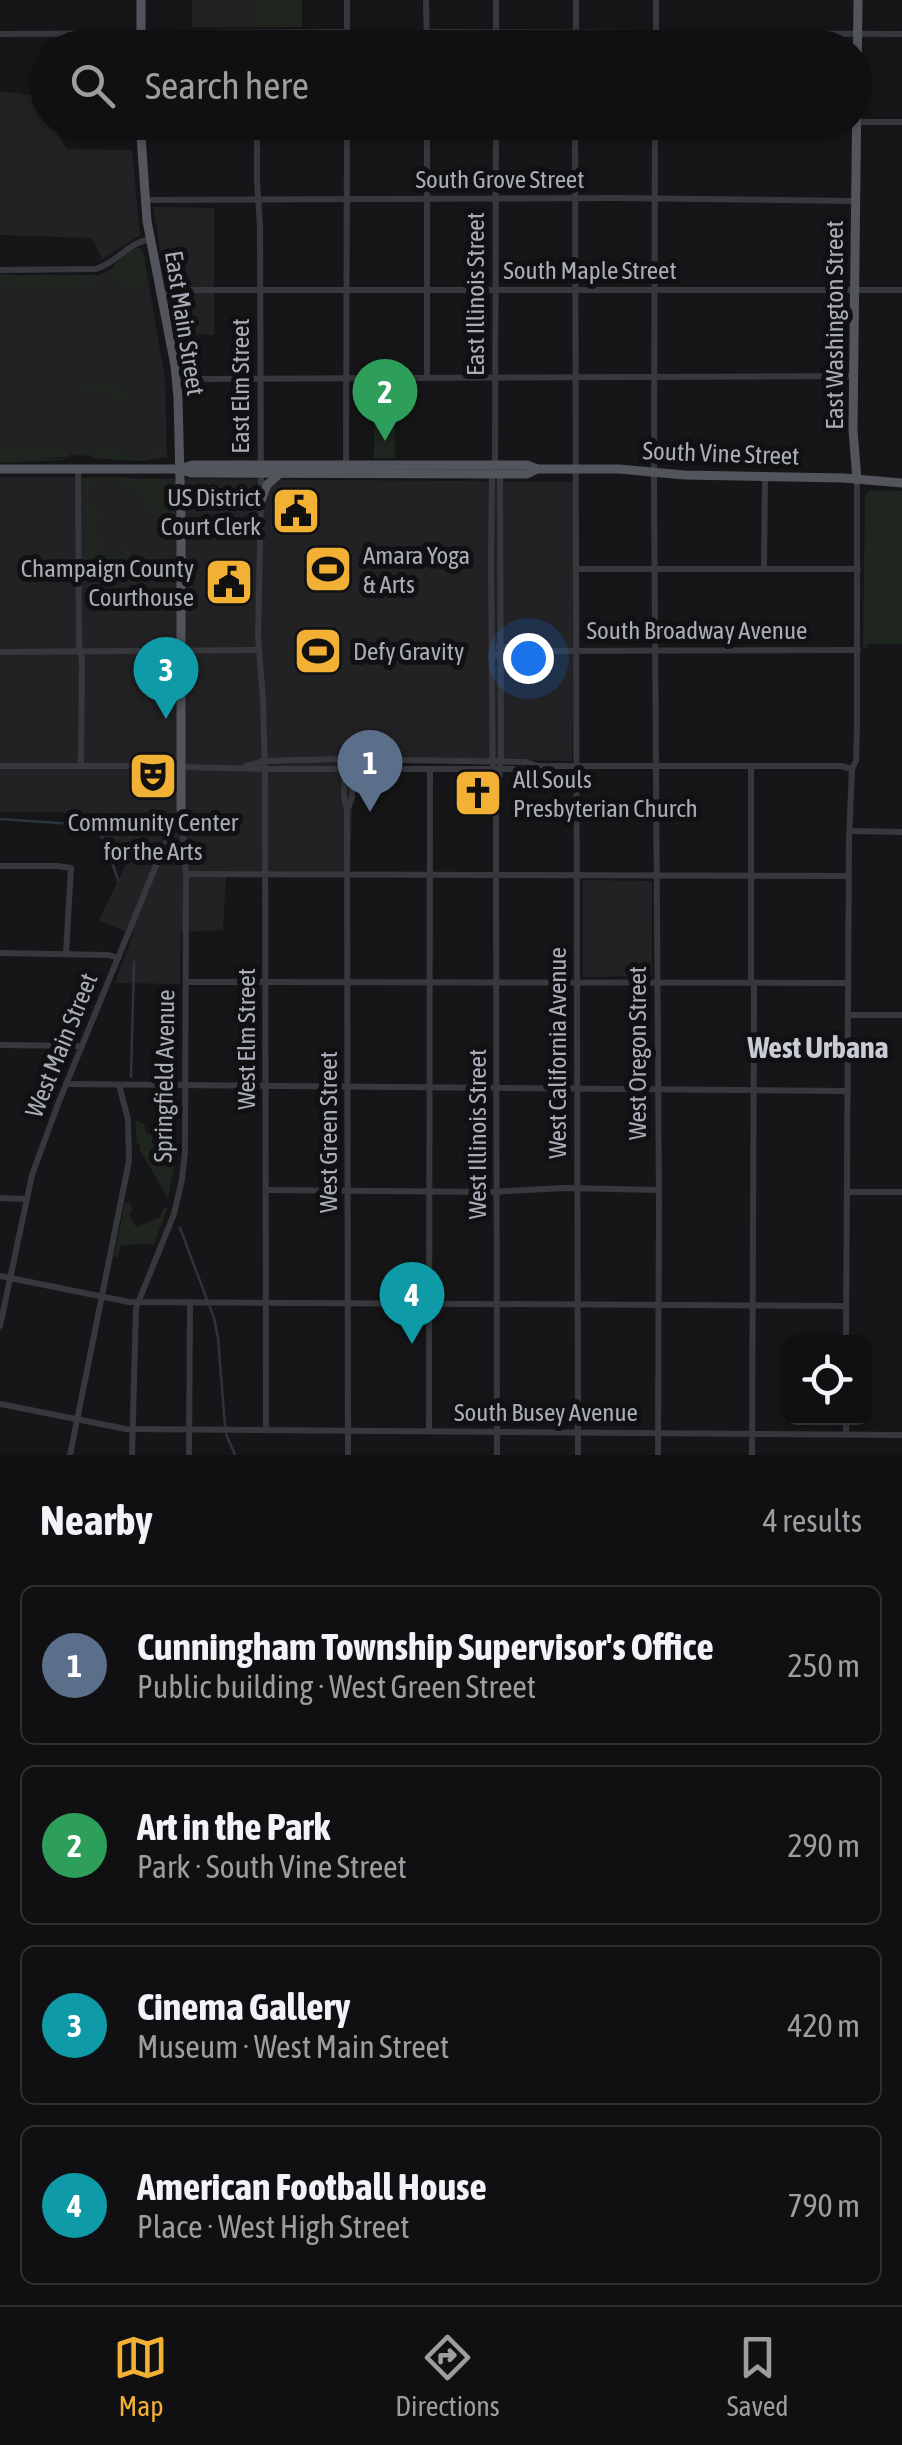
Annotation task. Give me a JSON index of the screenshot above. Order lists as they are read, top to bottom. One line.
{"streets":{"main road":["East Main Street","East Washington Street","South Vine Street","West Main Street"],"street":["South Grove Street","South Maple Street","East Illinois Street","East Elm Street","South Broadway Avenue","West Elm Street","West California Avenue","West Oregon Street","Springfield Avenue","West Green Street","West Illinois Street","South Busey Avenue"]},"crossings":[["South Grove Street","East Illinois Street"],["South Grove Street","East Main Street"],["South Grove Street","East Washington Street"],["South Grove Street","East Elm Street"],["South Grove Street","West California Avenue"],["South Grove Street","West Oregon Street"],["South Maple Street","East Illinois Street"],["South Maple Street","East Main Street"],["South Maple Street","East Washington Street"],["South Maple Street","East Elm Street"],["South Maple Street","West California Avenue"],["South Maple Street","West Oregon Street"],["East Illinois Street","South Vine Street"],["East Illinois Street","South Broadway Avenue"],["East Illinois Street","West Illinois Street"],["East Main Street","South Vine Street"],["East Main Street","West Main Street"],["East Washington Street","South Vine Street"],["East Washington Street","South Broadway Avenue"],["East Elm Street","South Vine Street"],["East Elm Street","West Elm Street"],["South Vine Street","West California Avenue"],["South Vine Street","West Oregon Street"],["South Broadway Avenue","West California Avenue"],["South Broadway Avenue","West Oregon Street"],["South Broadway Avenue","West Illinois Street"],["West Elm Street","South Busey Avenue"],["West Main Street","Springfield Avenue"],["West California Avenue","South Busey Avenue"],["West Oregon Street","South Busey Avenue"],["Springfield Avenue","South Busey Avenue"],["West Green Street","South Busey Avenue"],["West Illinois Street","South Busey Avenue"]],"districts":["West Urbana"],"places":{"public building":["US District Court Clerk","Champaign County Courthouse"],"sports":["Amara Yoga & Arts","Defy Gravity"],"theatre":["Community Center for the Arts"],"church":["All Souls Presbyterian Church"]},"page":{"search":"Search here","pins":["2","3","1","4"],"heading":["Nearby","4 results"],"list":[{"mark":"1","name":"Cunningham Township Supervisor's Office","note":"Public building · West Green Street","value":"250 m"},{"mark":"2","name":"Art in the Park","note":"Park · South Vine Street","value":"290 m"},{"mark":"3","name":"Cinema Gallery","note":"Museum · West Main Street","value":"420 m"},{"mark":"4","name":"American Football House","note":"Place · West High Street","value":"790 m"}],"nav":["Map","Directions","Saved"]}}
